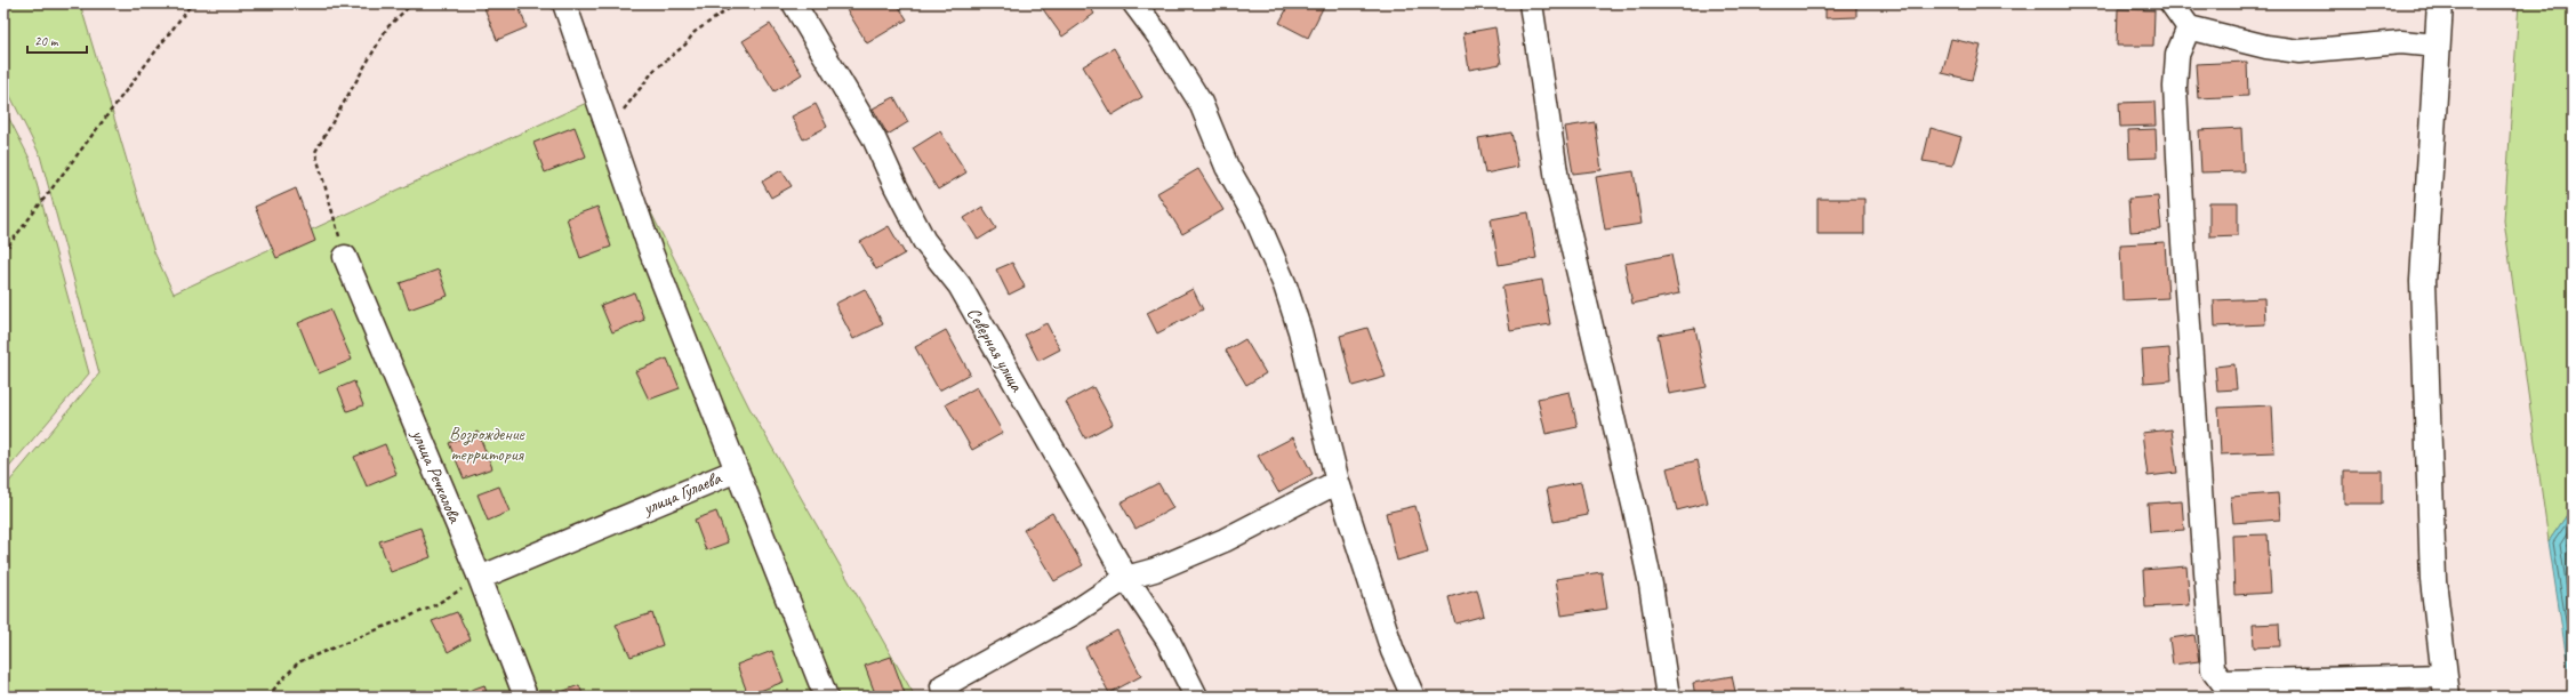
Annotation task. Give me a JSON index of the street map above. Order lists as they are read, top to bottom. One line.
{"streets":{"street":["Северная улица","улица Речкалова","улица Гулаева"]},"crossings":[["улица Речкалова","улица Гулаева"]],"parks":["Возрождение территория"],"scale_bar":"20 m"}
